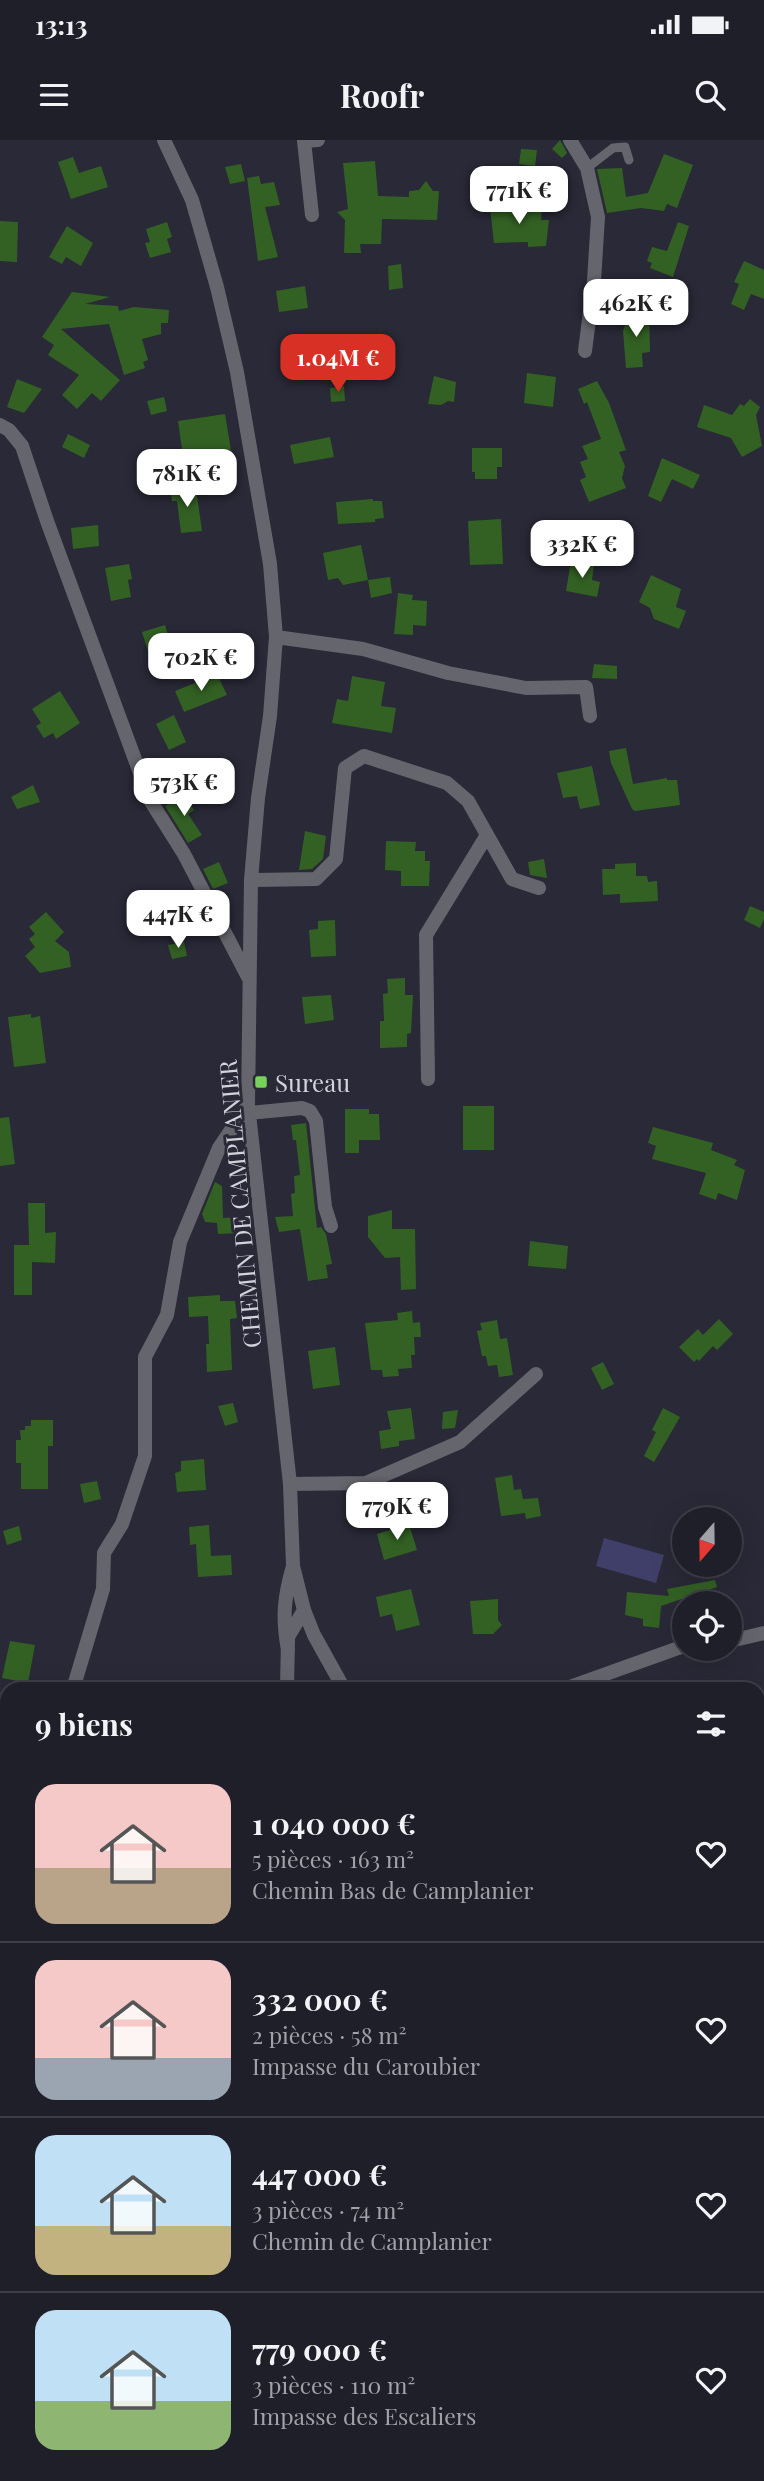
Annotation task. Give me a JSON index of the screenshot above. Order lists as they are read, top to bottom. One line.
{"streets":{"street":["CHEMIN DE CAMPLANIER"]},"places":{"transit":["Sureau"]},"north":"bottom","page":{"status":"13:13","header":"Roofr","price":["771K €","462K €","1.04M €","781K €","332K €","702K €","573K €","447K €","779K €"],"heading":"9 biens","list":[{"name":"1 040 000 €","note":"5 pièces · 163 m² · Chemin Bas de Camplanier"},{"name":"332 000 €","note":"2 pièces · 58 m² · Impasse du Caroubier"},{"name":"447 000 €","note":"3 pièces · 74 m² · Chemin de Camplanier"},{"name":"779 000 €","note":"3 pièces · 110 m² · Impasse des Escaliers"}]}}
